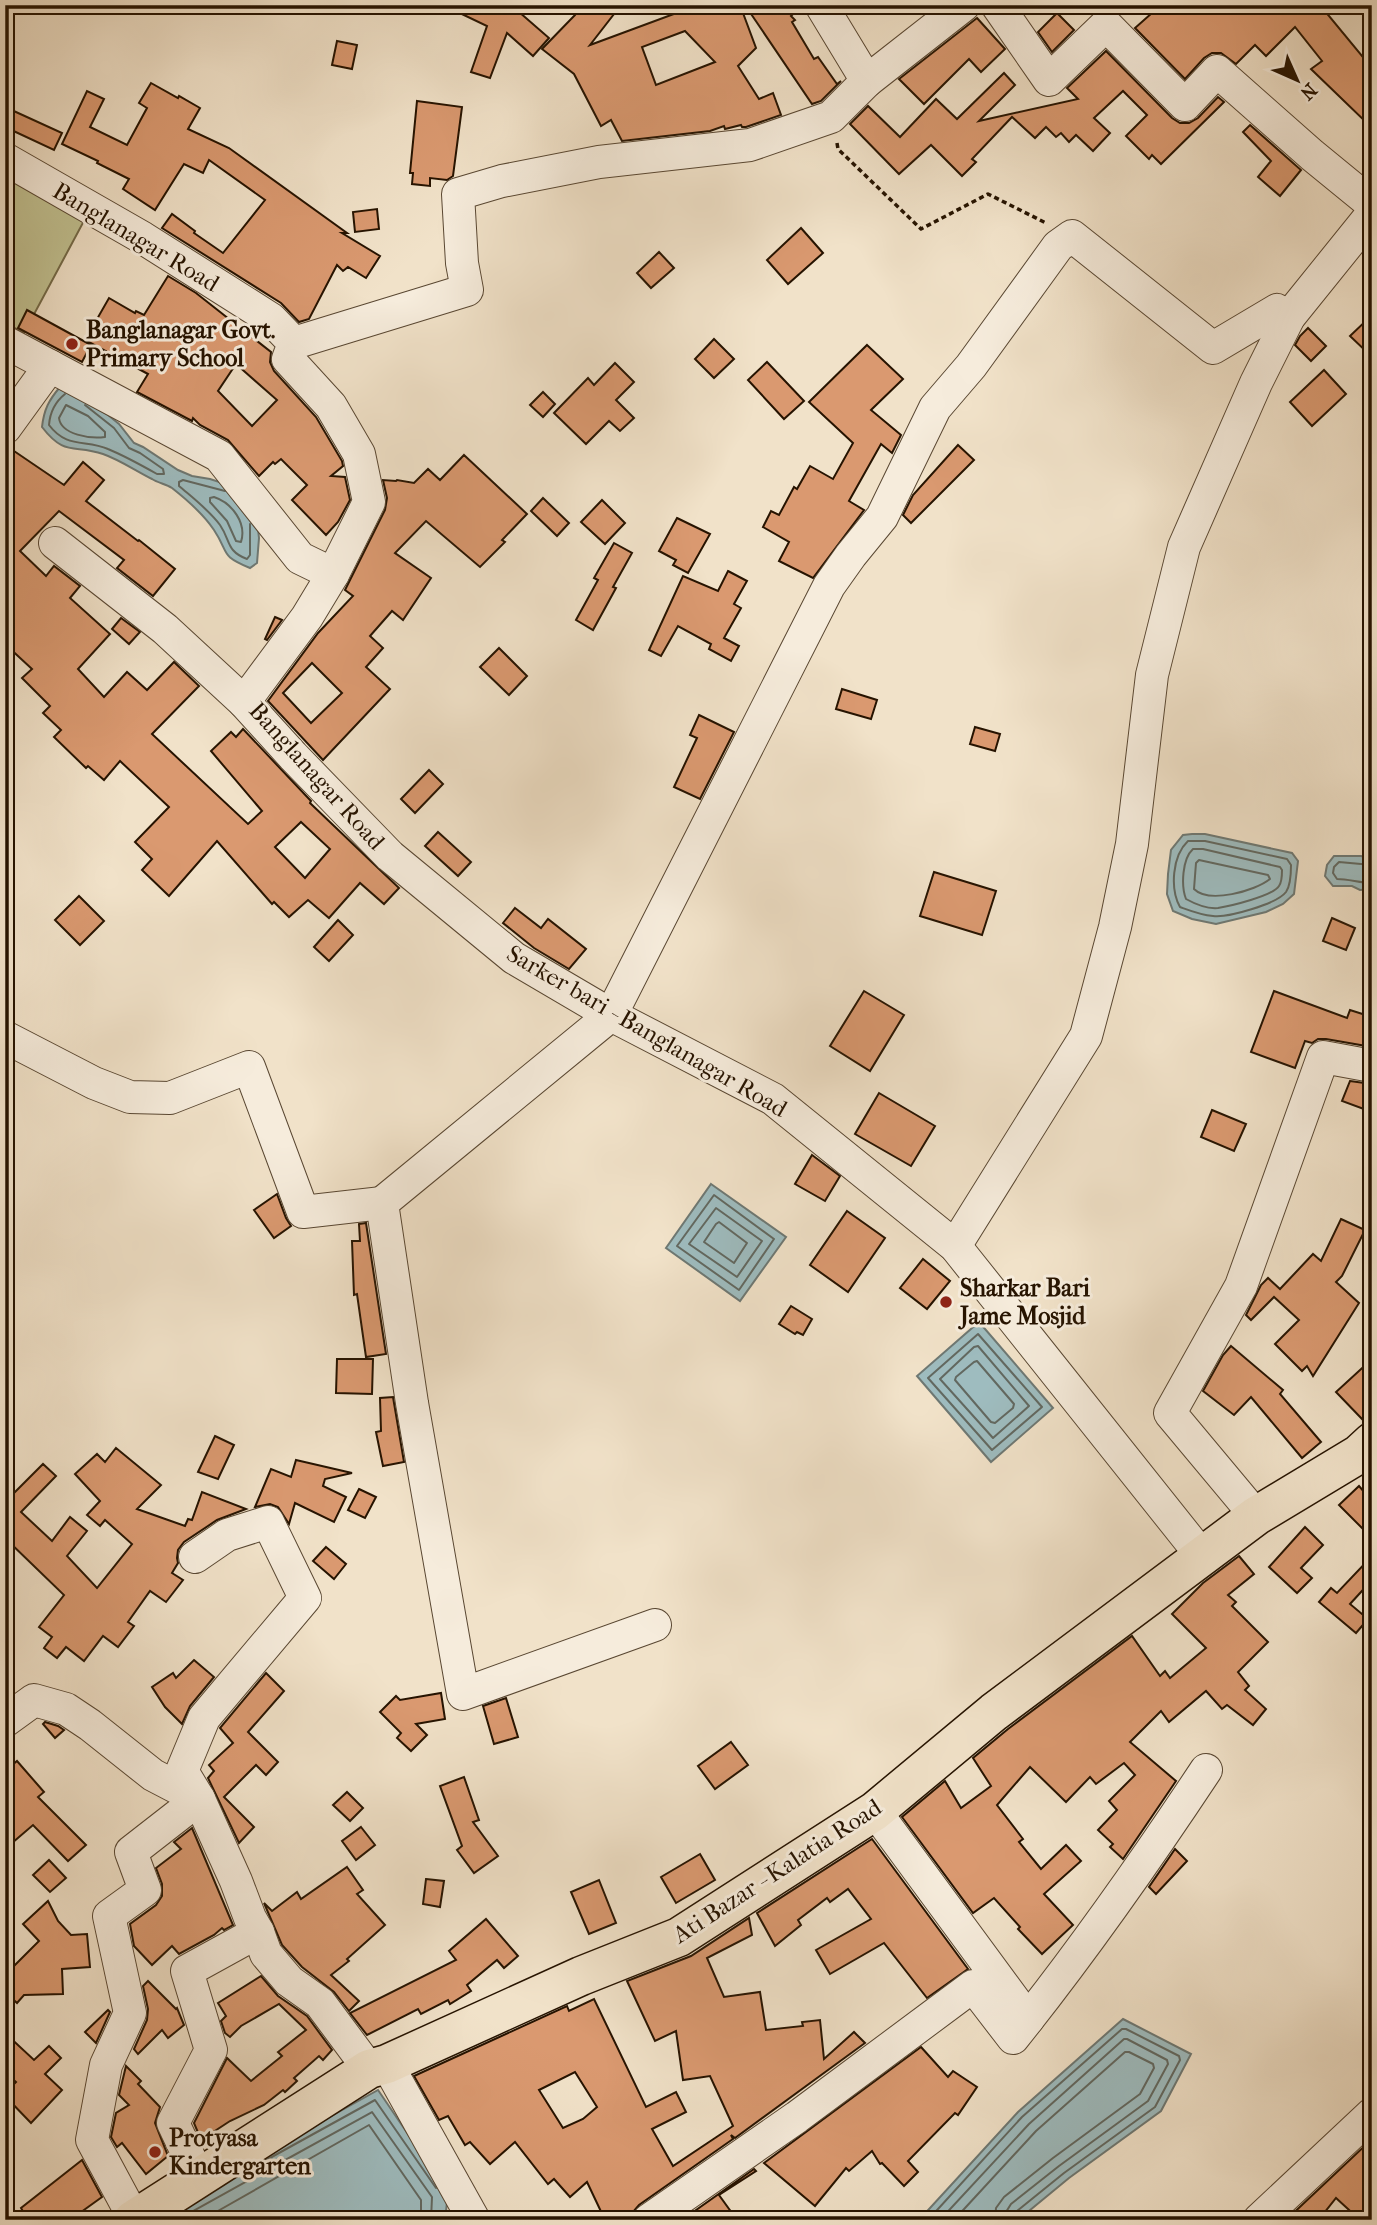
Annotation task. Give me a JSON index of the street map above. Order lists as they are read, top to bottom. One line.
{"streets":{"main road":["Ati Bazar - Kalatia Road"],"street":["Banglanagar Road","Sarker bari - Banglanagar Road"]},"crossings":[["Banglanagar Road","Sarker bari - Banglanagar Road"],["Sarker bari - Banglanagar Road","Ati Bazar - Kalatia Road"]],"places":["Banglanagar Govt. Primary School","Sharkar Bari Jame Mosjid","Protyasa Kindergarten"],"north":"bottom right"}
